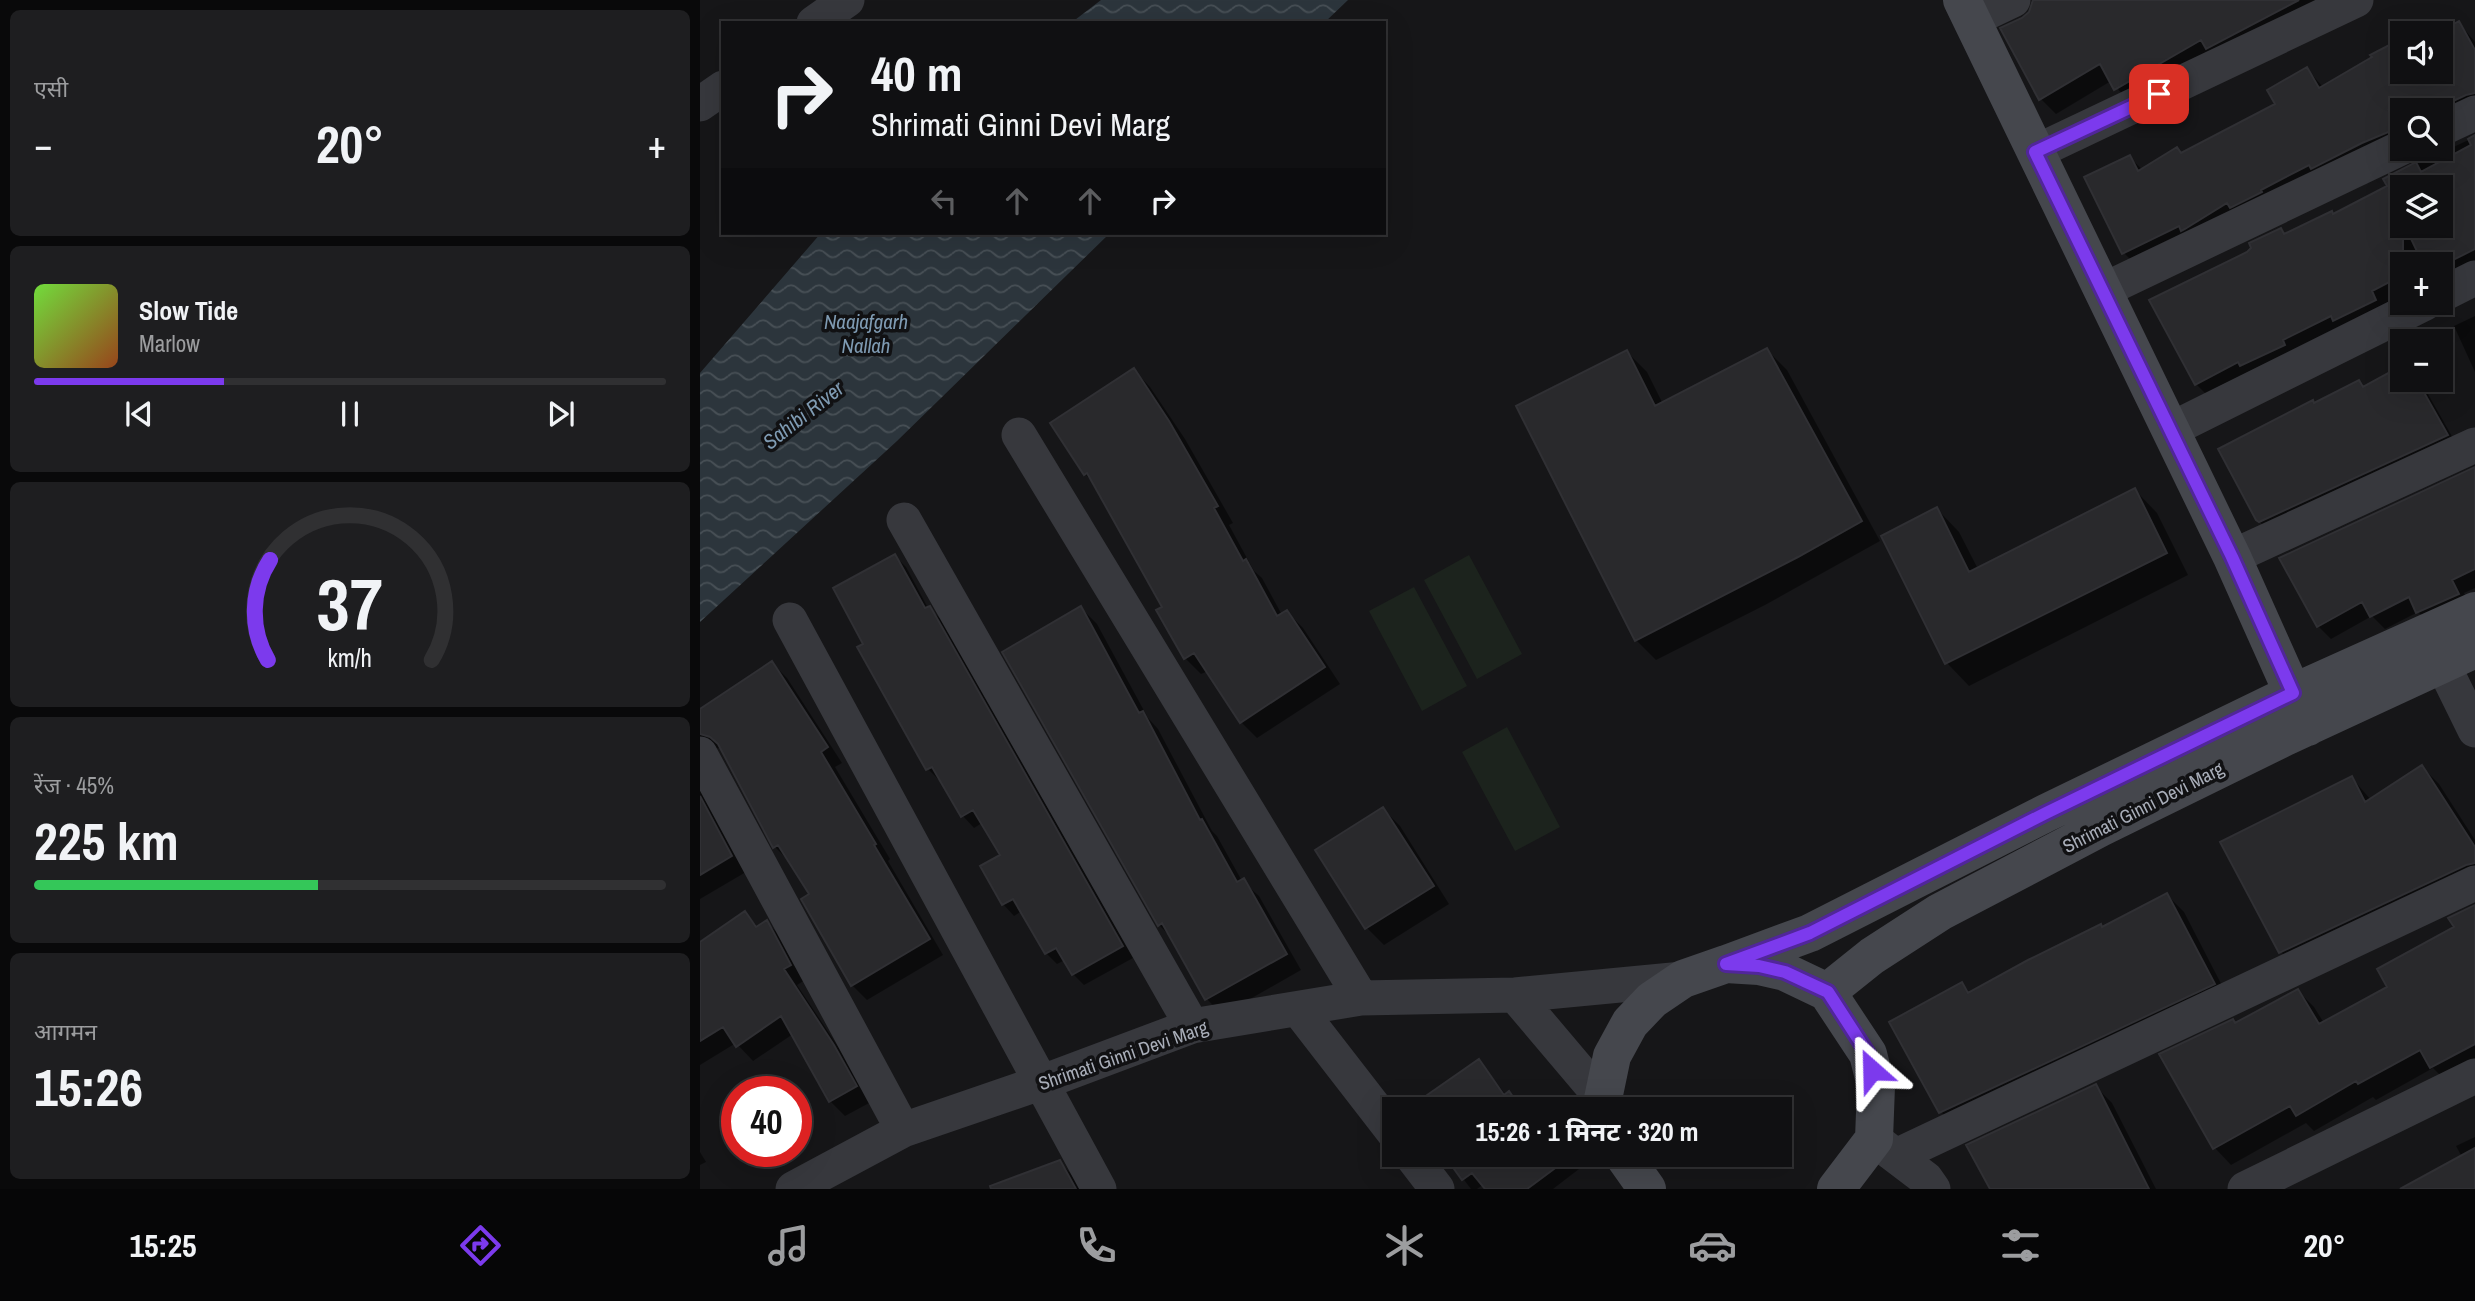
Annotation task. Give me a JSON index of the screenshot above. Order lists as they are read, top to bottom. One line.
{"streets":{"street":["Shrimati Ginni Devi Marg"]},"water":["Naajafgarh Nallah","Sahibi River"],"page":{"tile":["एसी",["रेंज · 45%","225 km"],["आगमन","15:26"]],"map_buttons":["+","−"],"turn":["40 m","Shrimati Ginni Devi Marg"],"heat":["−","20°","+"],"song":["Slow Tide","Marlow"],"limit":"40","trip":"15:26 · 1 मिनट · 320 m","tabs":["15:25","20°"],"gauge":["37","km/h"]}}
